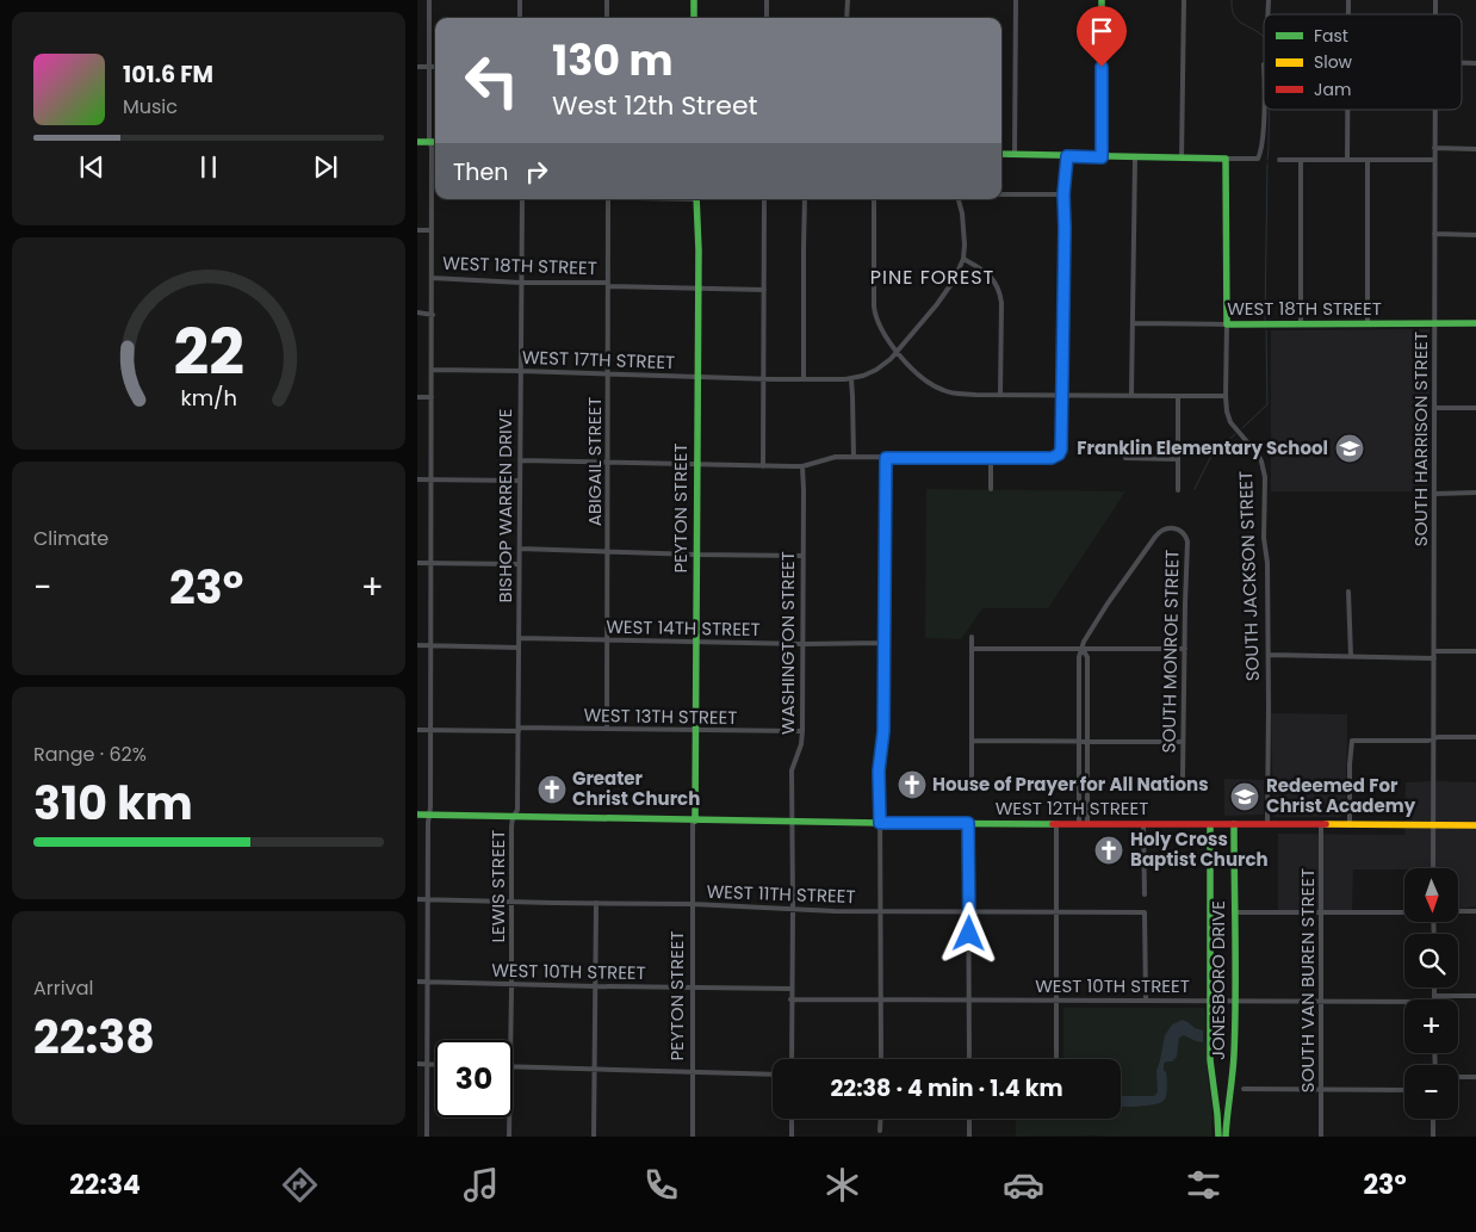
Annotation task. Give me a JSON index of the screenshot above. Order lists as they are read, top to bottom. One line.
{"streets":{"street":["WEST 18TH STREET","WEST 17TH STREET","SOUTH HARRISON STREET","ABIGAIL STREET","BISHOP WARREN DRIVE","PEYTON STREET","SOUTH JACKSON STREET","WEST 14TH STREET","WASHINGTON STREET","SOUTH MONROE STREET","WEST 13TH STREET","WEST 12TH STREET","LEWIS STREET","WEST 11TH STREET","WEST 10TH STREET","JONESBORO DRIVE","SOUTH VAN BUREN STREET"]},"crossings":[["WEST 18TH STREET","SOUTH HARRISON STREET"],["WEST 18TH STREET","ABIGAIL STREET"],["WEST 18TH STREET","BISHOP WARREN DRIVE"],["WEST 18TH STREET","PEYTON STREET"],["WEST 18TH STREET","SOUTH JACKSON STREET"],["WEST 17TH STREET","ABIGAIL STREET"],["WEST 17TH STREET","BISHOP WARREN DRIVE"],["WEST 17TH STREET","PEYTON STREET"],["SOUTH HARRISON STREET","WEST 12TH STREET"],["ABIGAIL STREET","WEST 14TH STREET"],["ABIGAIL STREET","WEST 13TH STREET"],["BISHOP WARREN DRIVE","WEST 14TH STREET"],["BISHOP WARREN DRIVE","WEST 13TH STREET"],["BISHOP WARREN DRIVE","WEST 12TH STREET"],["BISHOP WARREN DRIVE","LEWIS STREET"],["PEYTON STREET","WEST 14TH STREET"],["PEYTON STREET","WEST 13TH STREET"],["PEYTON STREET","WEST 12TH STREET"],["PEYTON STREET","WEST 11TH STREET"],["PEYTON STREET","WEST 10TH STREET"],["SOUTH JACKSON STREET","WEST 12TH STREET"],["WEST 14TH STREET","WASHINGTON STREET"],["WASHINGTON STREET","WEST 13TH STREET"],["WASHINGTON STREET","WEST 12TH STREET"],["WASHINGTON STREET","WEST 11TH STREET"],["WASHINGTON STREET","WEST 10TH STREET"],["WEST 12TH STREET","LEWIS STREET"],["WEST 12TH STREET","JONESBORO DRIVE"],["WEST 12TH STREET","SOUTH VAN BUREN STREET"],["LEWIS STREET","WEST 11TH STREET"],["LEWIS STREET","WEST 10TH STREET"],["WEST 11TH STREET","WEST 10TH STREET"],["WEST 10TH STREET","JONESBORO DRIVE"],["WEST 10TH STREET","SOUTH VAN BUREN STREET"]],"districts":["PINE FOREST"],"places":{"school or university":["Franklin Elementary School","Redeemed For Christ Academy"],"church":["House of Prayer for All Nations","Greater Christ Church","Holy Cross Baptist Church"]},"legend":["Fast","Slow","Jam"],"north":"bottom","page":{"turn":["130 m","West 12th Street"],"song":["101.6 FM","Music"],"then":"Then","tile":["Climate",["Range · 62%","310 km"],["Arrival","22:38"]],"heat":["−","23°","+"],"map_buttons":["+","−"],"limit":"30","trip":"22:38 · 4 min · 1.4 km","tabs":["22:34","23°"],"gauge":["22","km/h"]}}
